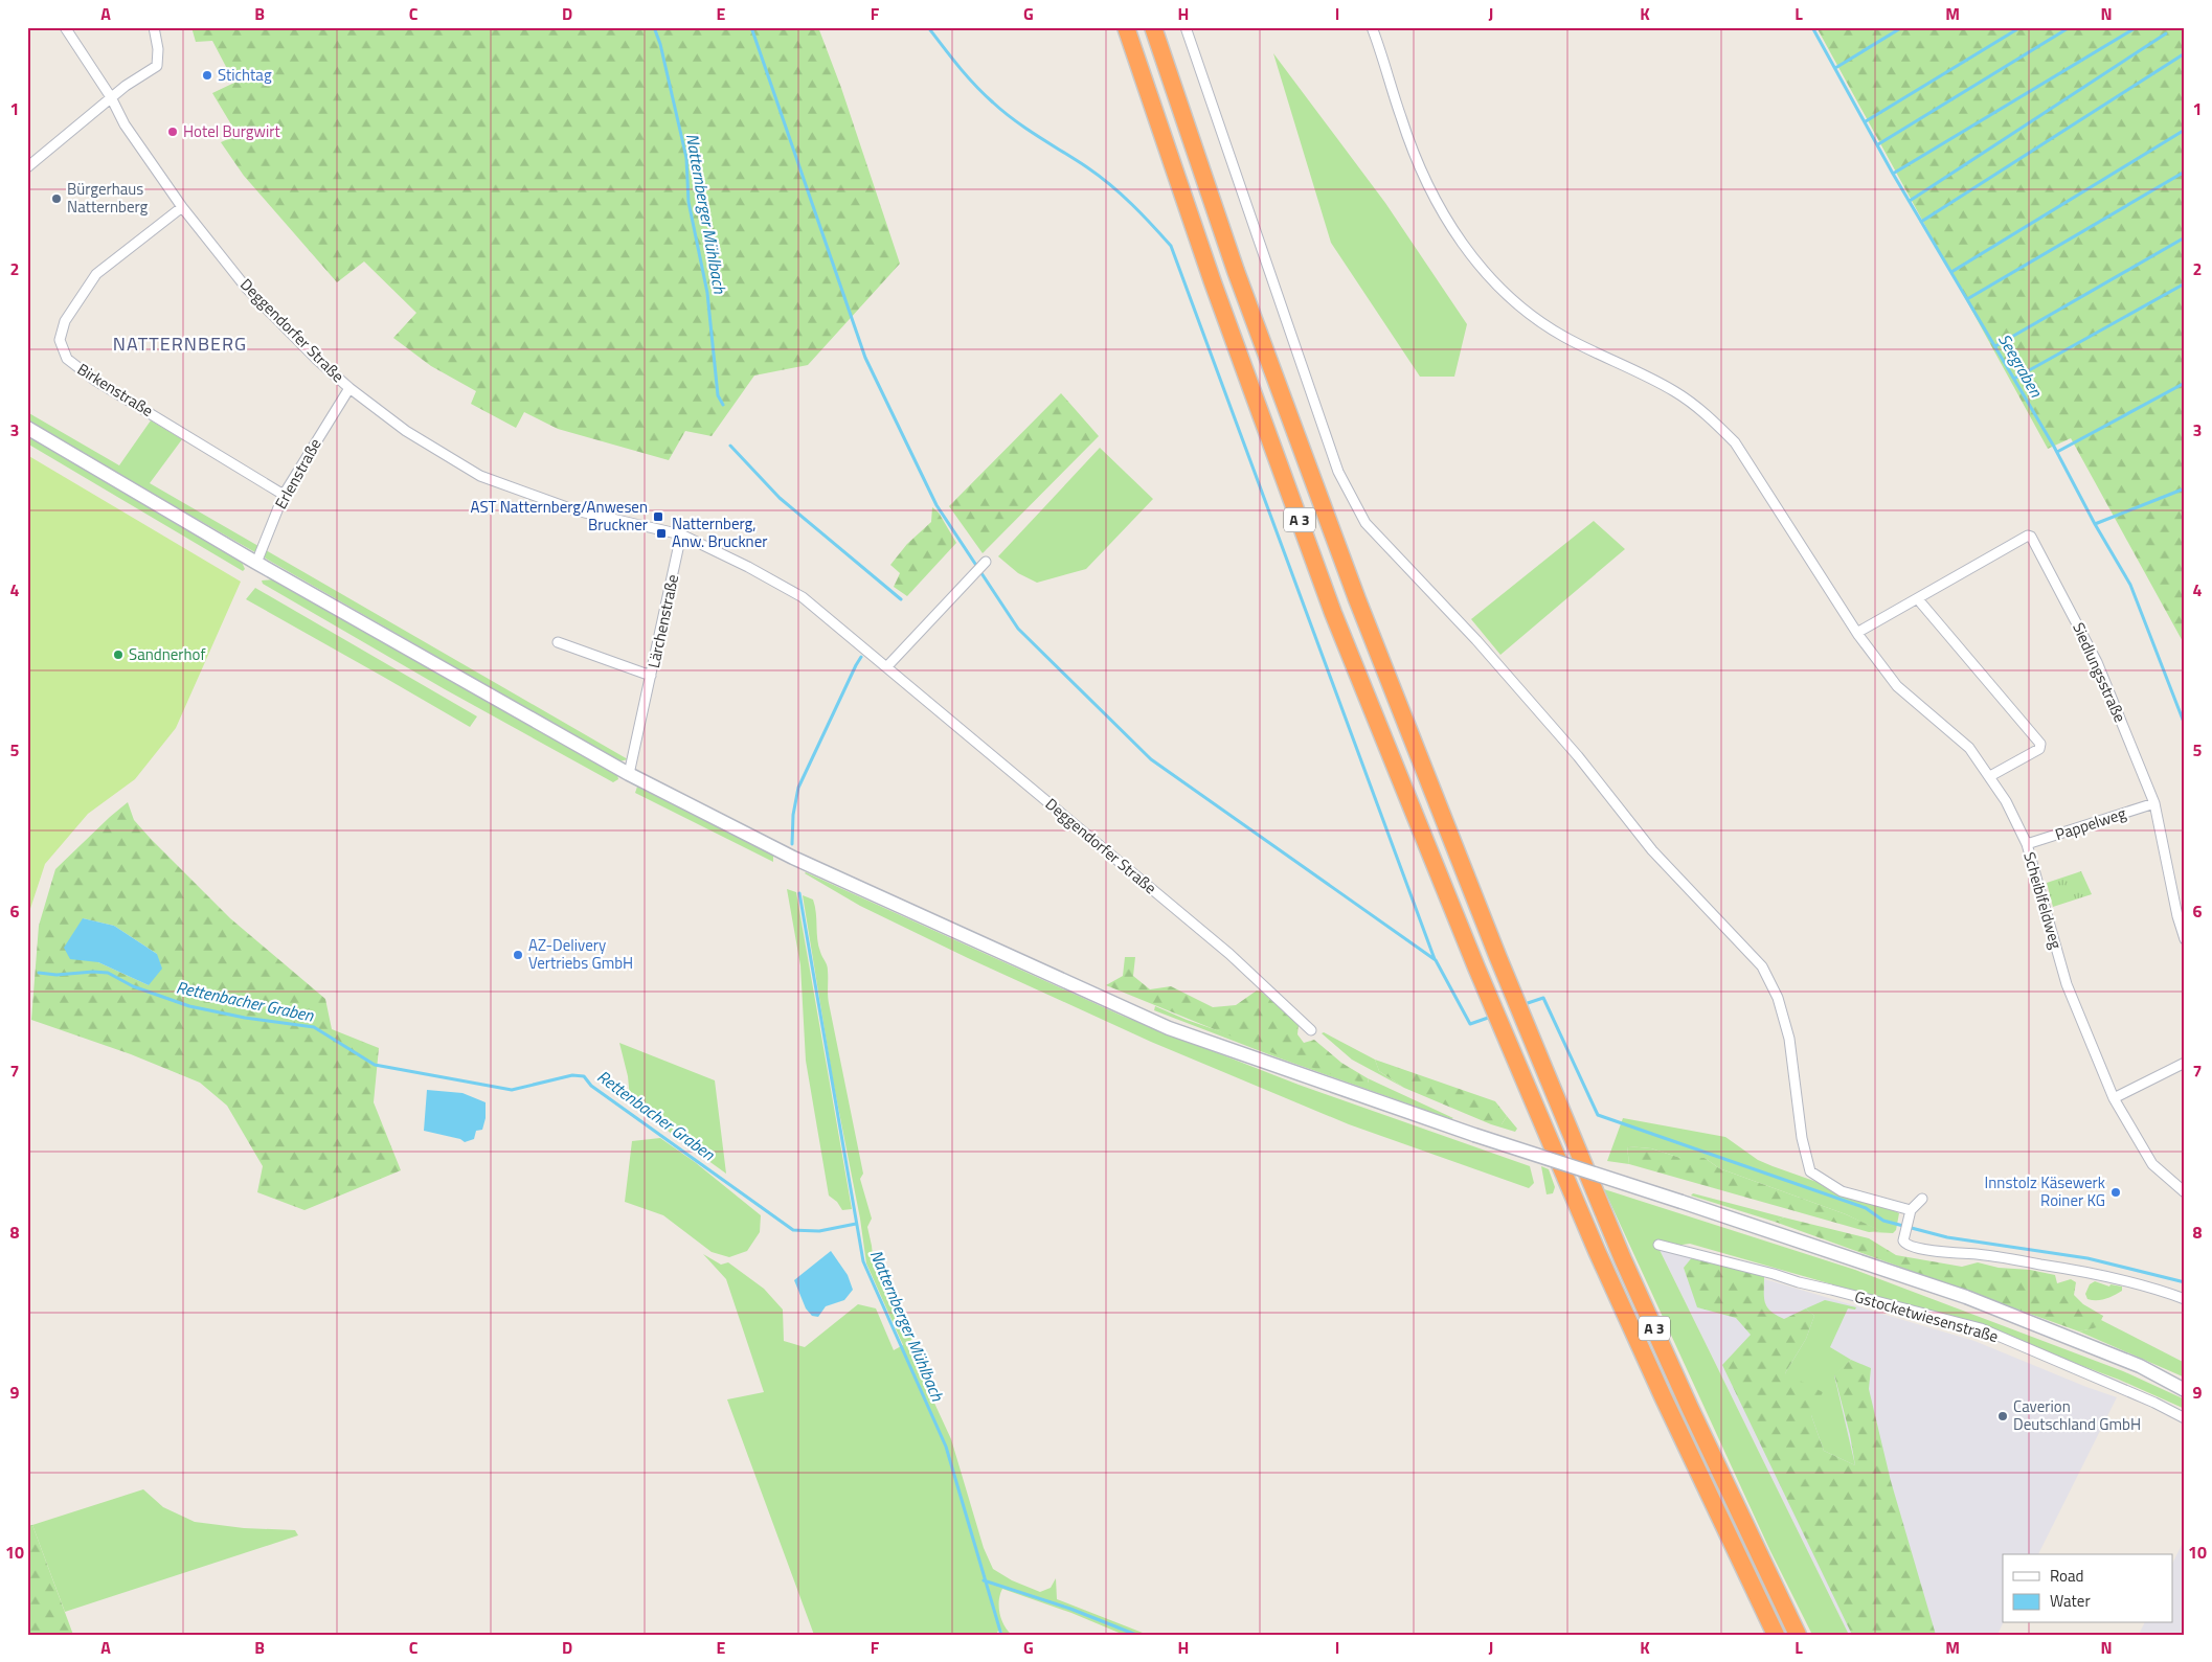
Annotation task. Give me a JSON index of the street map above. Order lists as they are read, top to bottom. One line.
{"streets":{"highway":["A 3"],"street":["Deggendorfer Straße","Birkenstraße","Erlenstraße","Lärchenstraße","Siedlungsstraße","Pappelweg","Scheiblfeldweg","Gstocketwiesenstraße"]},"crossings":[["Deggendorfer Straße","Birkenstraße"],["Deggendorfer Straße","Erlenstraße"],["Deggendorfer Straße","Lärchenstraße"],["Birkenstraße","Erlenstraße"],["Siedlungsstraße","Pappelweg"],["Siedlungsstraße","Scheiblfeldweg"],["Pappelweg","Scheiblfeldweg"]],"districts":["NATTERNBERG"],"water":["Natternberger Mühlbach","Seegraben","Rettenbacher Graben"],"places":{"other":["Stichtag","Hotel Burgwirt","Bürgerhaus Natternberg","Sandnerhof","AZ-Delivery Vertriebs GmbH","Innstolz Käsewerk Roiner KG","Caverion Deutschland GmbH"],"transit":["AST Natternberg/Anwesen Bruckner","Natternberg, Anw. Bruckner"]},"legend":["Road","Water"],"grid":{"columns":["A","B","C","D","E","F","G","H","I","J","K","L","M","N"],"rows":["1","2","3","4","5","6","7","8","9","10"]}}
